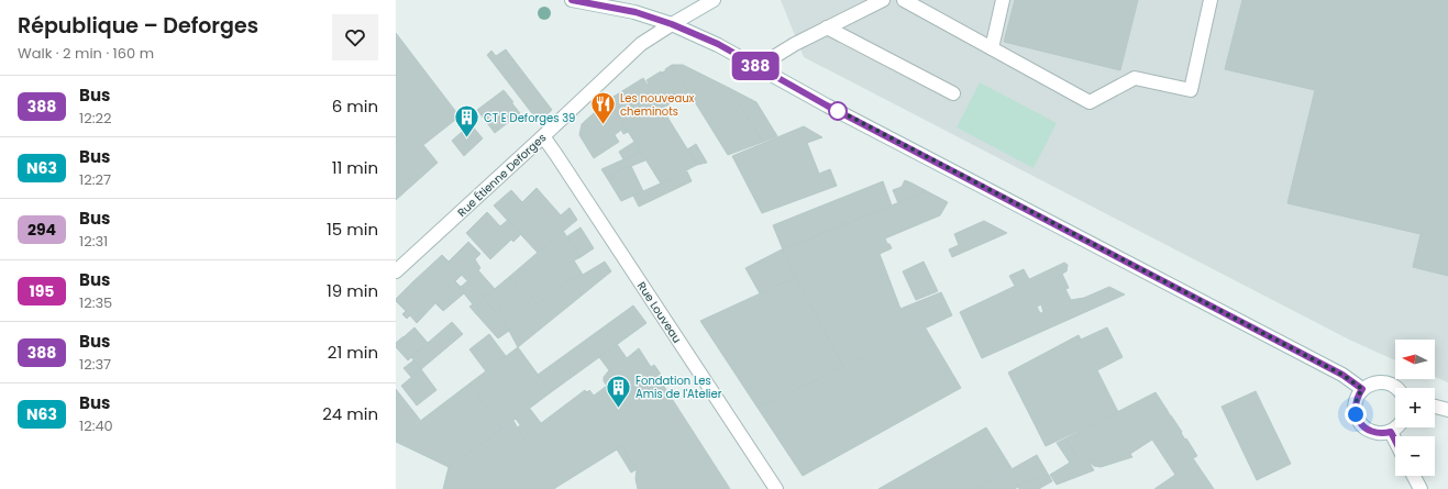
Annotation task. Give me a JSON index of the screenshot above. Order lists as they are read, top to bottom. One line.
{"streets":{"main road":["Rue Étienne Deforges","Rue Louveau"]},"crossings":[["Rue Étienne Deforges","Rue Louveau"]],"places":{"restaurant":["Les nouveaux cheminots"],"building":["CT E Deforges 39","Fondation Les Amis de l'Atelier"]},"lines":["bus line 388"],"north":"left","page":{"heading":["République – Deforges","Walk · 2 min · 160 m"],"on_map":"388","list":[{"mark":"388","name":"Bus","note":"12:22","value":"6 min"},{"mark":"N63","name":"Bus","note":"12:27","value":"11 min"},{"mark":"294","name":"Bus","note":"12:31","value":"15 min"},{"mark":"195","name":"Bus","note":"12:35","value":"19 min"},{"mark":"388","name":"Bus","note":"12:37","value":"21 min"},{"mark":"N63","name":"Bus","note":"12:40","value":"24 min"}],"map_buttons":["+","−"]}}
